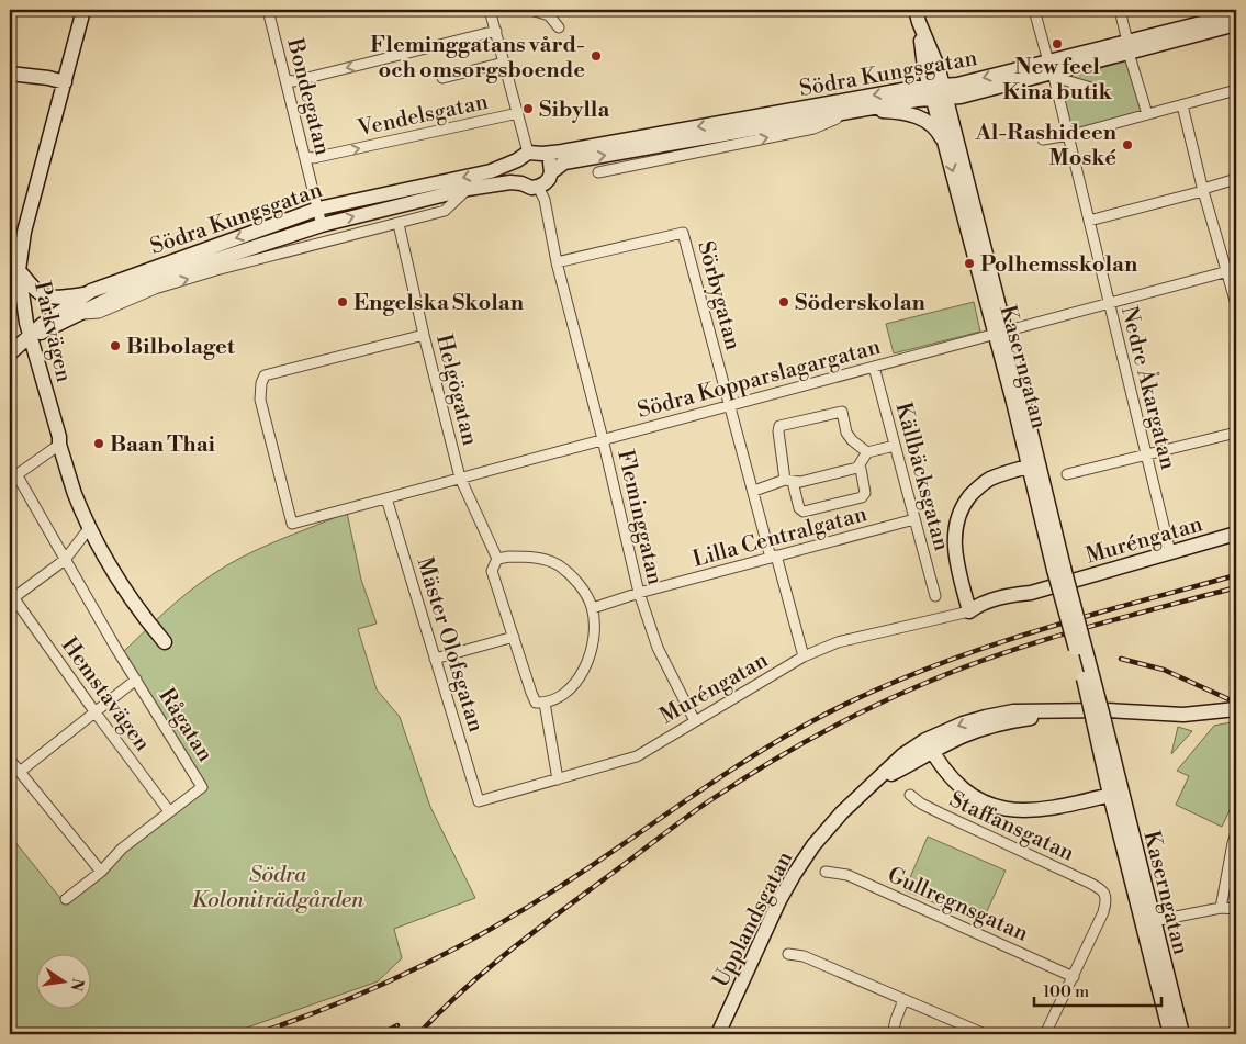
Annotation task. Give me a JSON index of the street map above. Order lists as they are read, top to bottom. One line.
{"streets":{"main road":["Södra Kungsgatan","Parkvägen","Kaserngatan","Muréngatan","Upplandsgatan"],"street":["Bondegatan","Vendelsgatan","Sörbygatan","Södra Kopparslagargatan","Nedre Åkargatan","Helgögatan","Källbäcksgatan","Fleminggatan","Lilla Centralgatan","Mäster Olofsgatan","Hemstavägen","Rågatan","Staffansgatan","Gullregnsgatan"]},"crossings":[["Södra Kungsgatan","Bondegatan"],["Södra Kungsgatan","Parkvägen"],["Södra Kungsgatan","Kaserngatan"],["Södra Kungsgatan","Helgögatan"],["Södra Kungsgatan","Fleminggatan"],["Bondegatan","Vendelsgatan"],["Sörbygatan","Södra Kopparslagargatan"],["Sörbygatan","Fleminggatan"],["Sörbygatan","Lilla Centralgatan"],["Sörbygatan","Muréngatan"],["Kaserngatan","Södra Kopparslagargatan"],["Södra Kopparslagargatan","Nedre Åkargatan"],["Södra Kopparslagargatan","Helgögatan"],["Södra Kopparslagargatan","Källbäcksgatan"],["Södra Kopparslagargatan","Fleminggatan"],["Södra Kopparslagargatan","Mäster Olofsgatan"],["Nedre Åkargatan","Muréngatan"],["Källbäcksgatan","Lilla Centralgatan"],["Fleminggatan","Lilla Centralgatan"],["Fleminggatan","Muréngatan"],["Muréngatan","Mäster Olofsgatan"],["Hemstavägen","Rågatan"],["Staffansgatan","Gullregnsgatan"]],"parks":["Södra Koloniträdgården"],"places":["New feel Kina butik","Fleminggatans vård- och omsorgsboende","Sibylla","Al-Rashideen Moské","Polhemsskolan","Engelska Skolan","Söderskolan","Bilbolaget","Baan Thai"],"scale_bar":"100 m","north":"right"}
